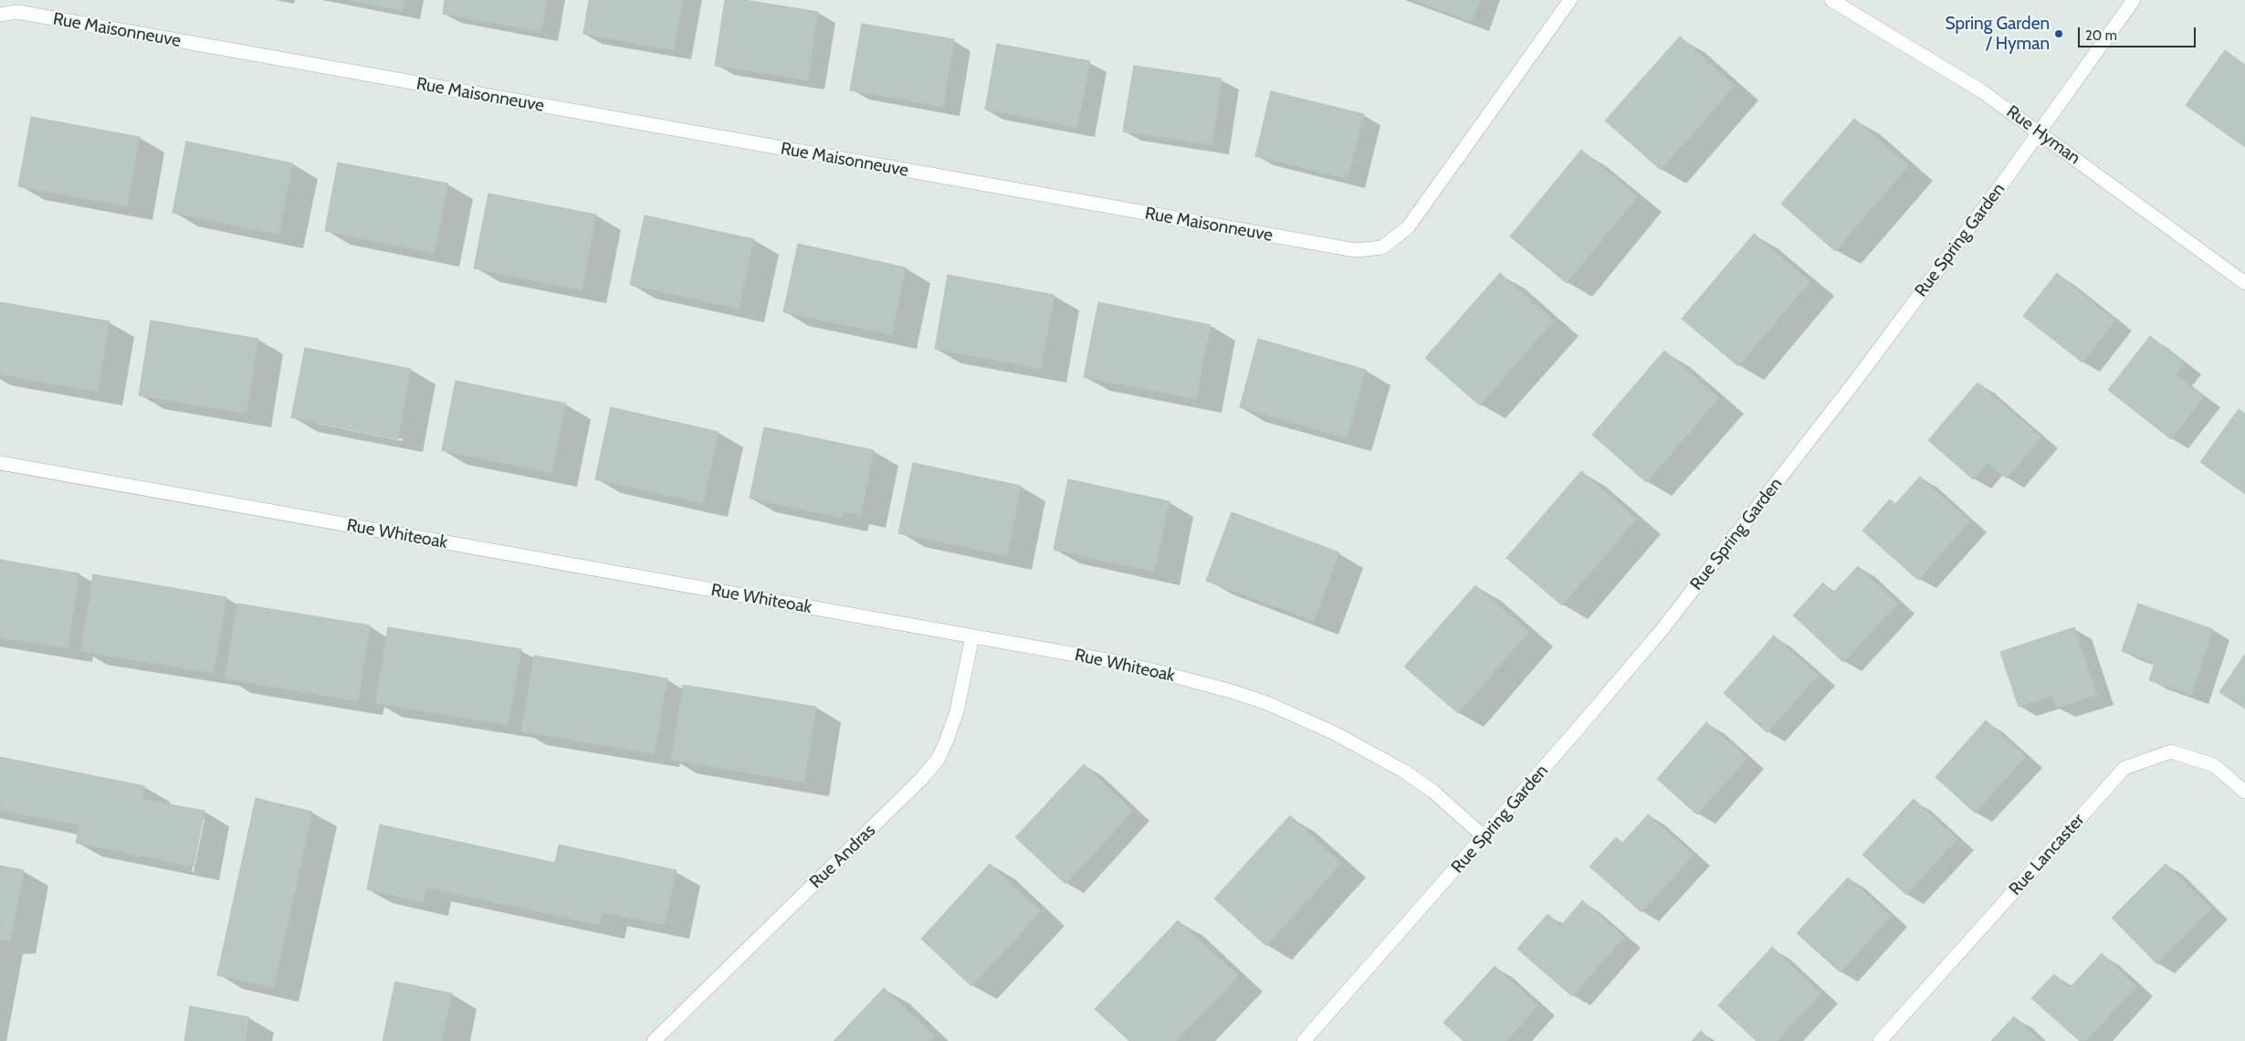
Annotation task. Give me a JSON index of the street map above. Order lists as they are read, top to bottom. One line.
{"streets":{"street":["Rue Maisonneuve","Rue Hyman","Rue Spring Garden","Rue Whiteoak","Rue Lancaster","Rue Andras"]},"crossings":[["Rue Hyman","Rue Spring Garden"],["Rue Spring Garden","Rue Whiteoak"],["Rue Whiteoak","Rue Andras"]],"places":["Spring Garden / Hyman"],"scale_bar":"20 m"}
